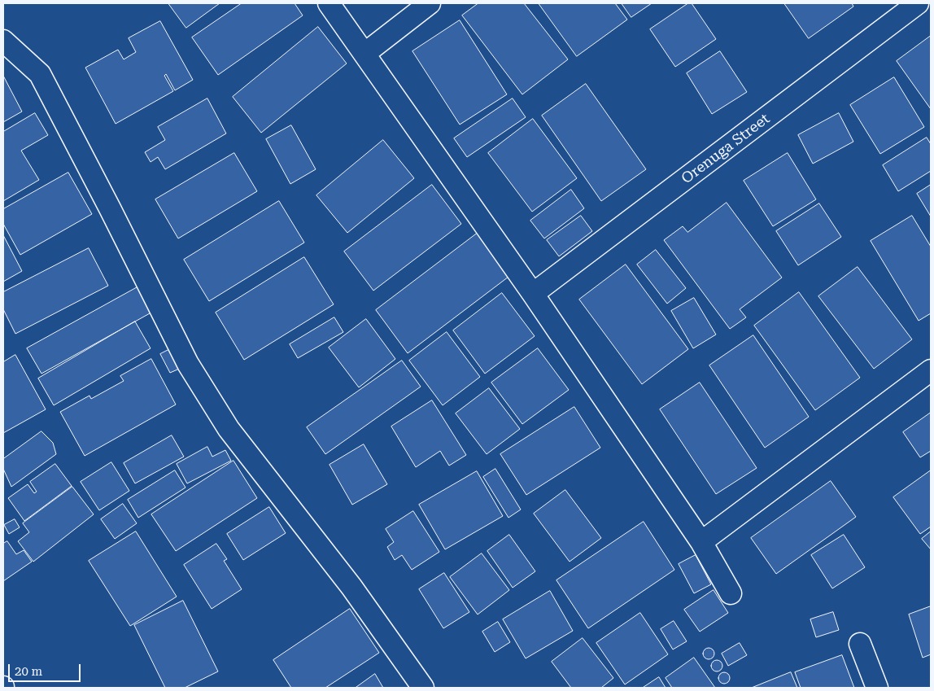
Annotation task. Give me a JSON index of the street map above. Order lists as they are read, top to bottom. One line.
{"streets":{"street":["Orenuga Street"]},"scale_bar":"20 m"}
